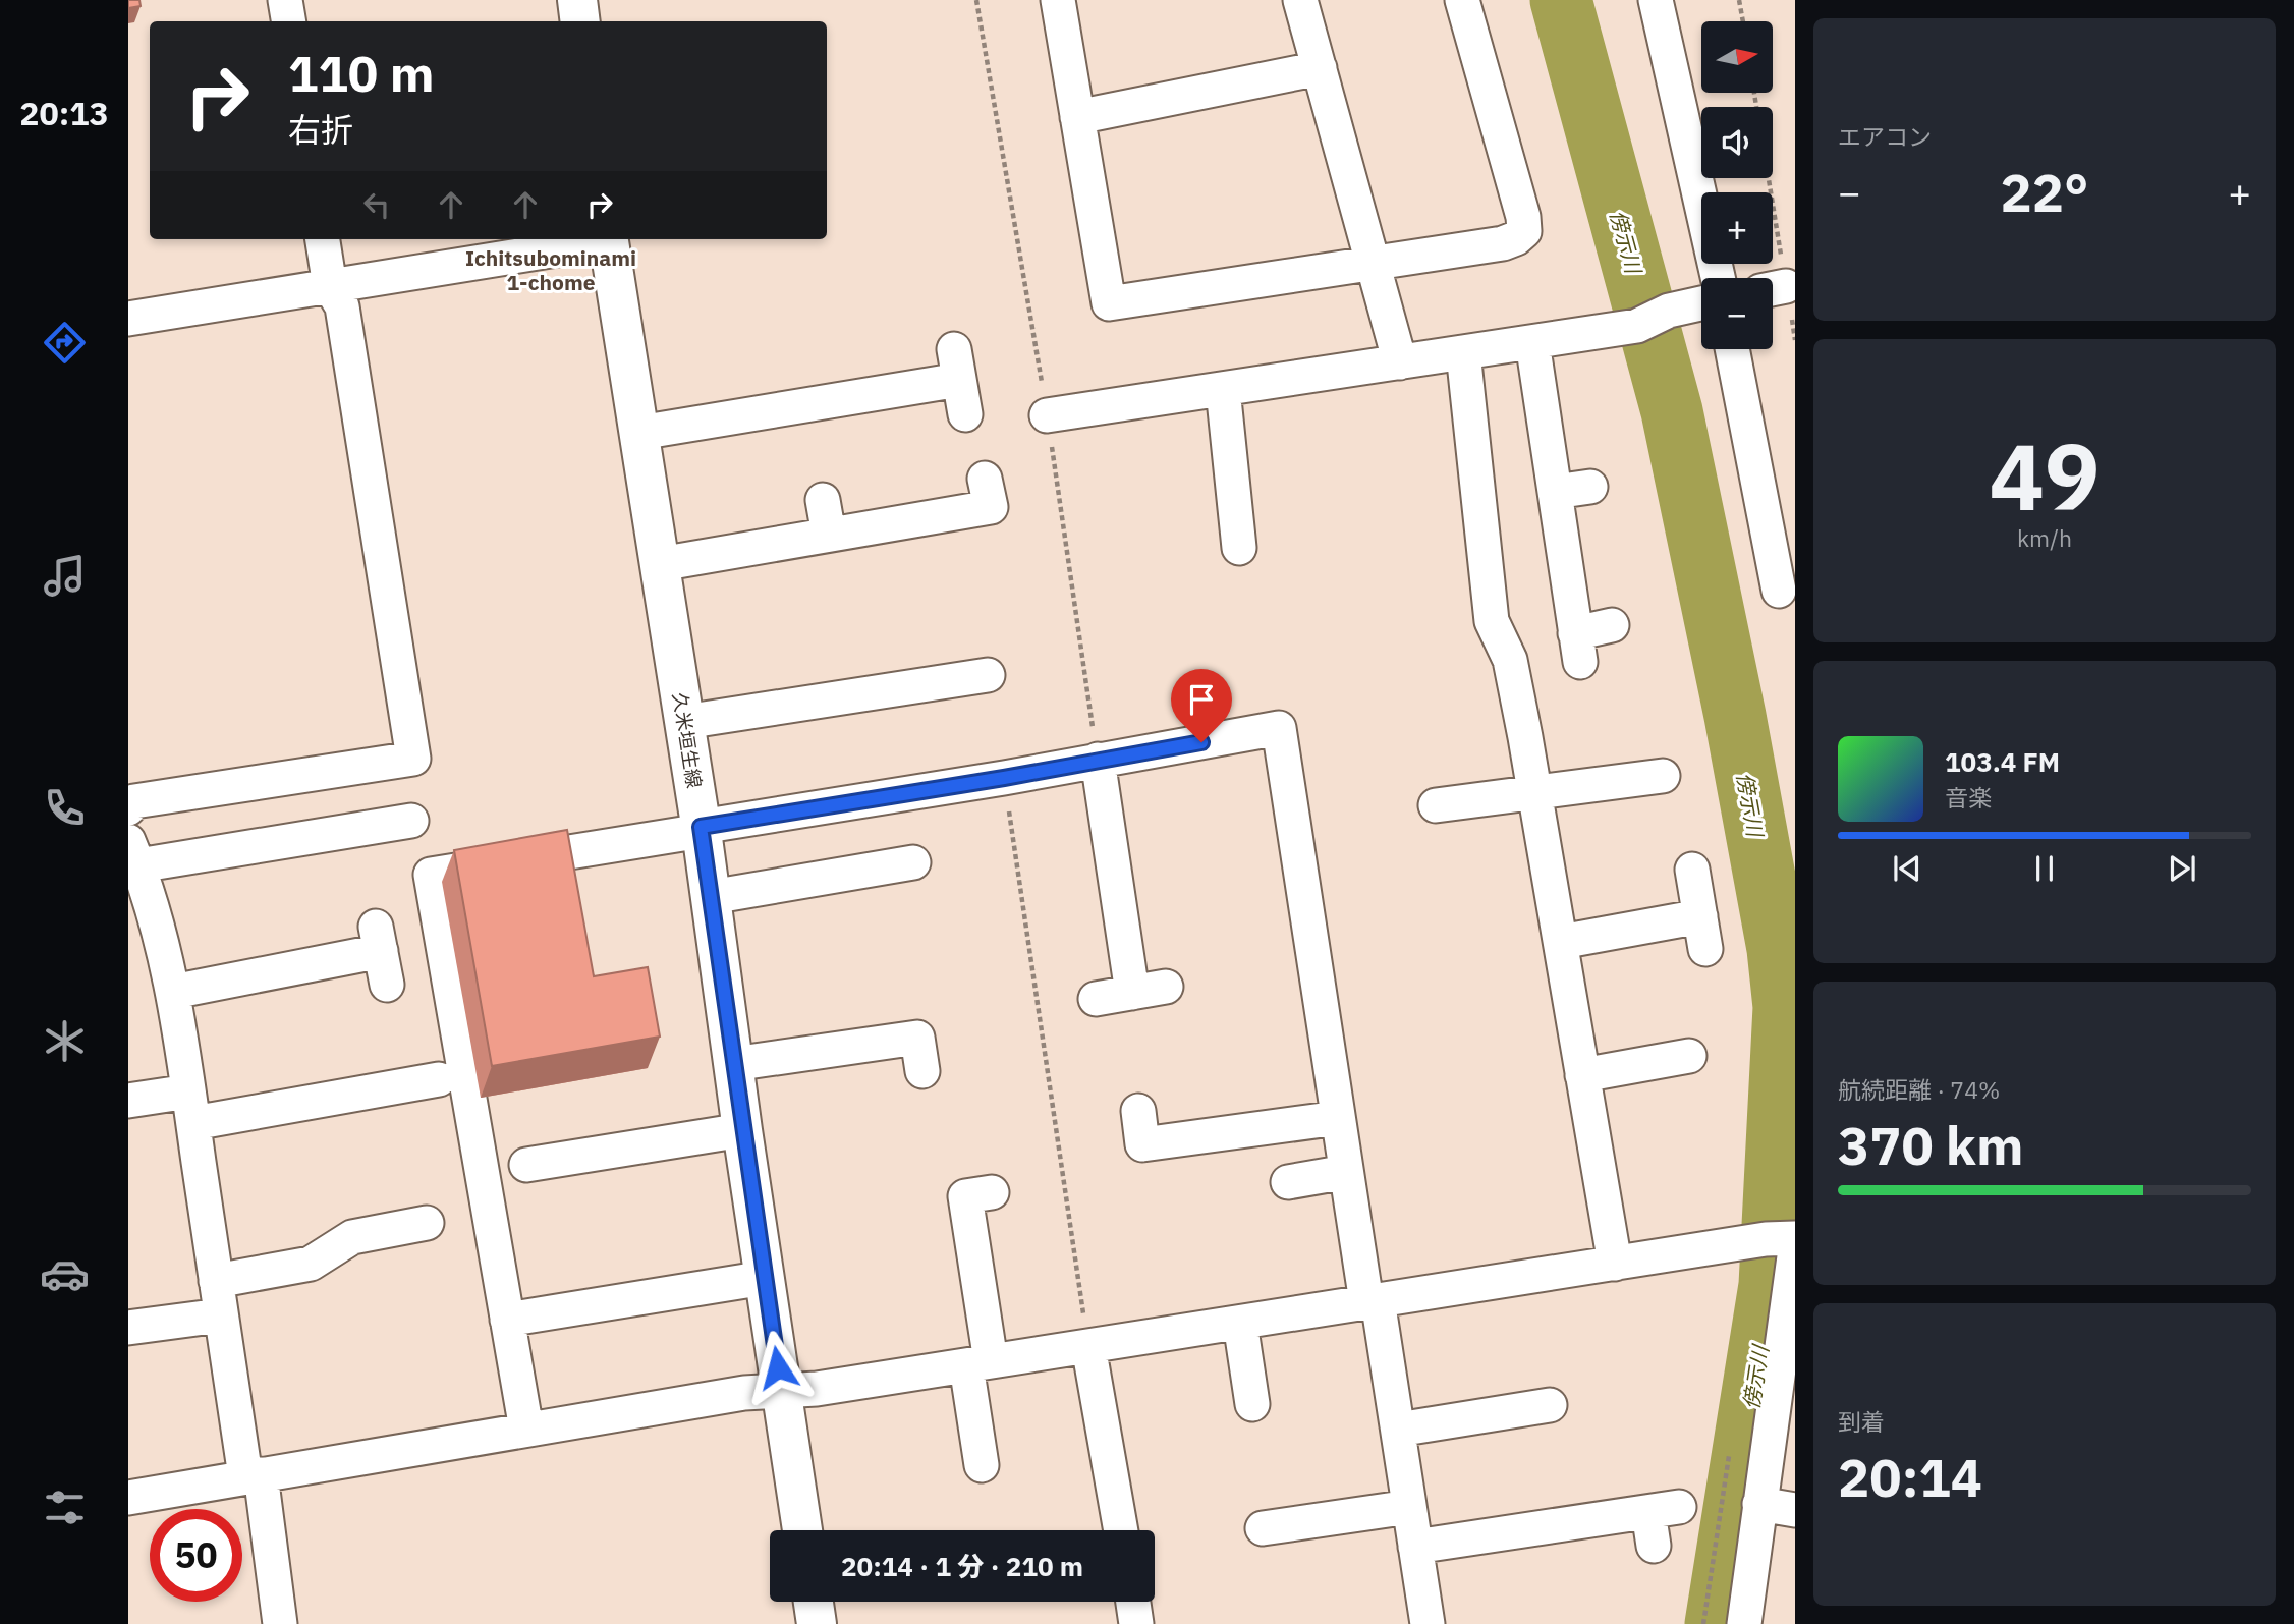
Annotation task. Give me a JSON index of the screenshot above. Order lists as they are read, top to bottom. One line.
{"streets":{"main road":["久米垣生線"]},"districts":["Ichitsubominami 1-chome"],"water":["傍示川"],"north":"right","page":{"tabs":"20:13","tile":["エアコン",["49","km/h"],["航続距離 · 74%","370 km"],["到着","20:14"]],"map_buttons":["+","−"],"turn":["110 m","右折"],"heat":["−","22°","+"],"song":["103.4 FM","音楽"],"limit":"50","trip":"20:14 · 1 分 · 210 m"}}
